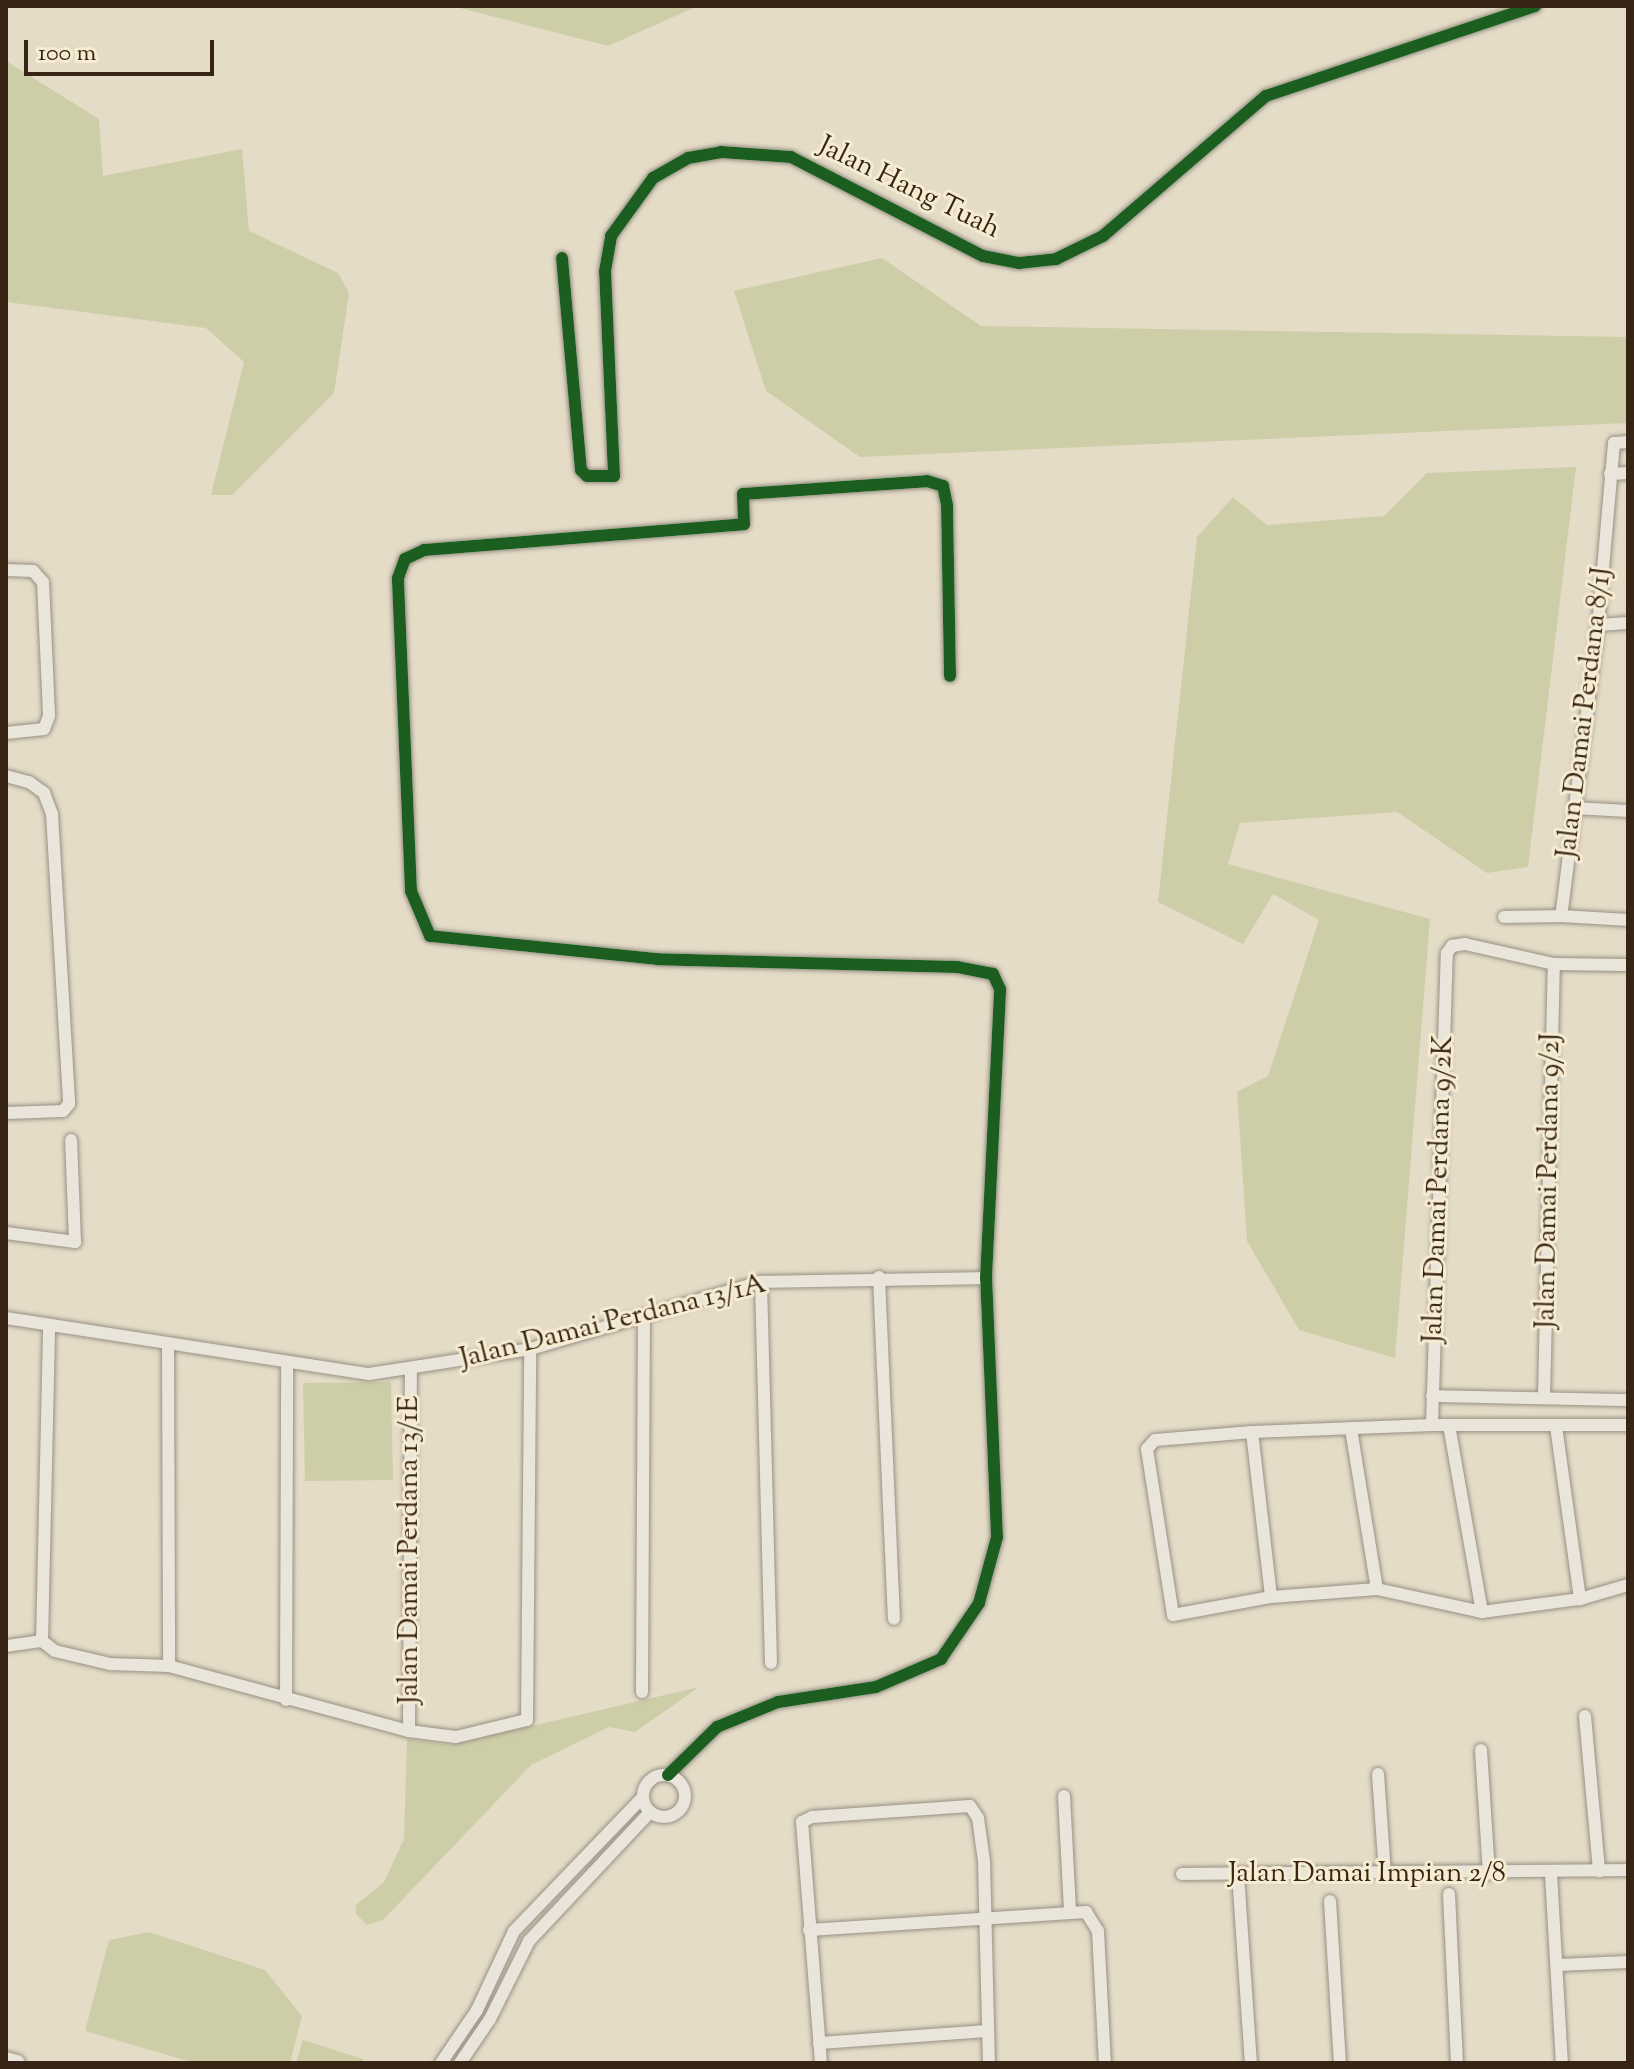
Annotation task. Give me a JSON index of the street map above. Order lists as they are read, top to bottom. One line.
{"streets":{"street":["Jalan Hang Tuah","Jalan Damai Perdana 8/1J","Jalan Damai Perdana 9/2J","Jalan Damai Perdana 9/2K","Jalan Damai Perdana 13/1A","Jalan Damai Perdana 13/1E","Jalan Damai Impian 2/8"]},"crossings":[["Jalan Damai Perdana 9/2J","Jalan Damai Perdana 9/2K"],["Jalan Damai Perdana 13/1A","Jalan Damai Perdana 13/1E"]],"scale_bar":"100 m"}
